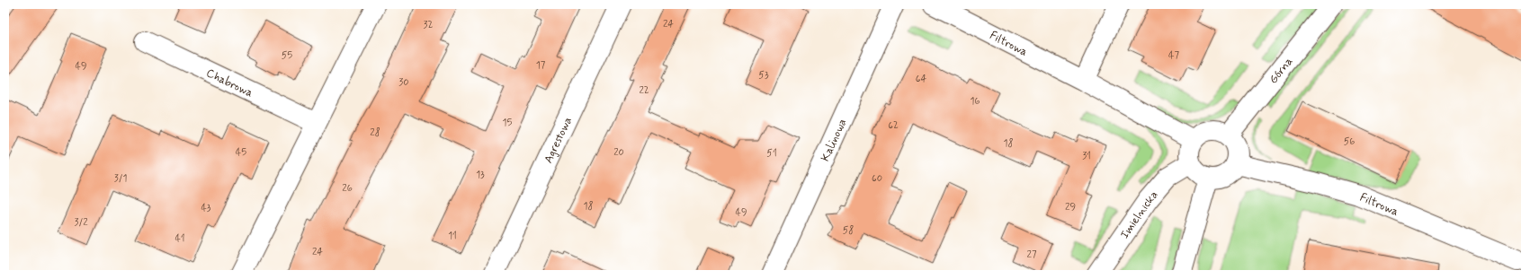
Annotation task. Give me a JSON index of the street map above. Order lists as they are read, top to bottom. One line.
{"streets":{"street":["Filtrowa","Górna","Chabrowa","Kalinowa","Agrestowa","Imielnicka"]},"crossings":[["Filtrowa","Górna"],["Filtrowa","Imielnicka"],["Górna","Imielnicka"]],"house_numbers":["24","32","55","47","17","49","53","64","30","22","16","15","62","28","56","18","45","20","51","31","13","3/1","60","26","18","29","43","49","3/2","58","11","41","24","27"]}
